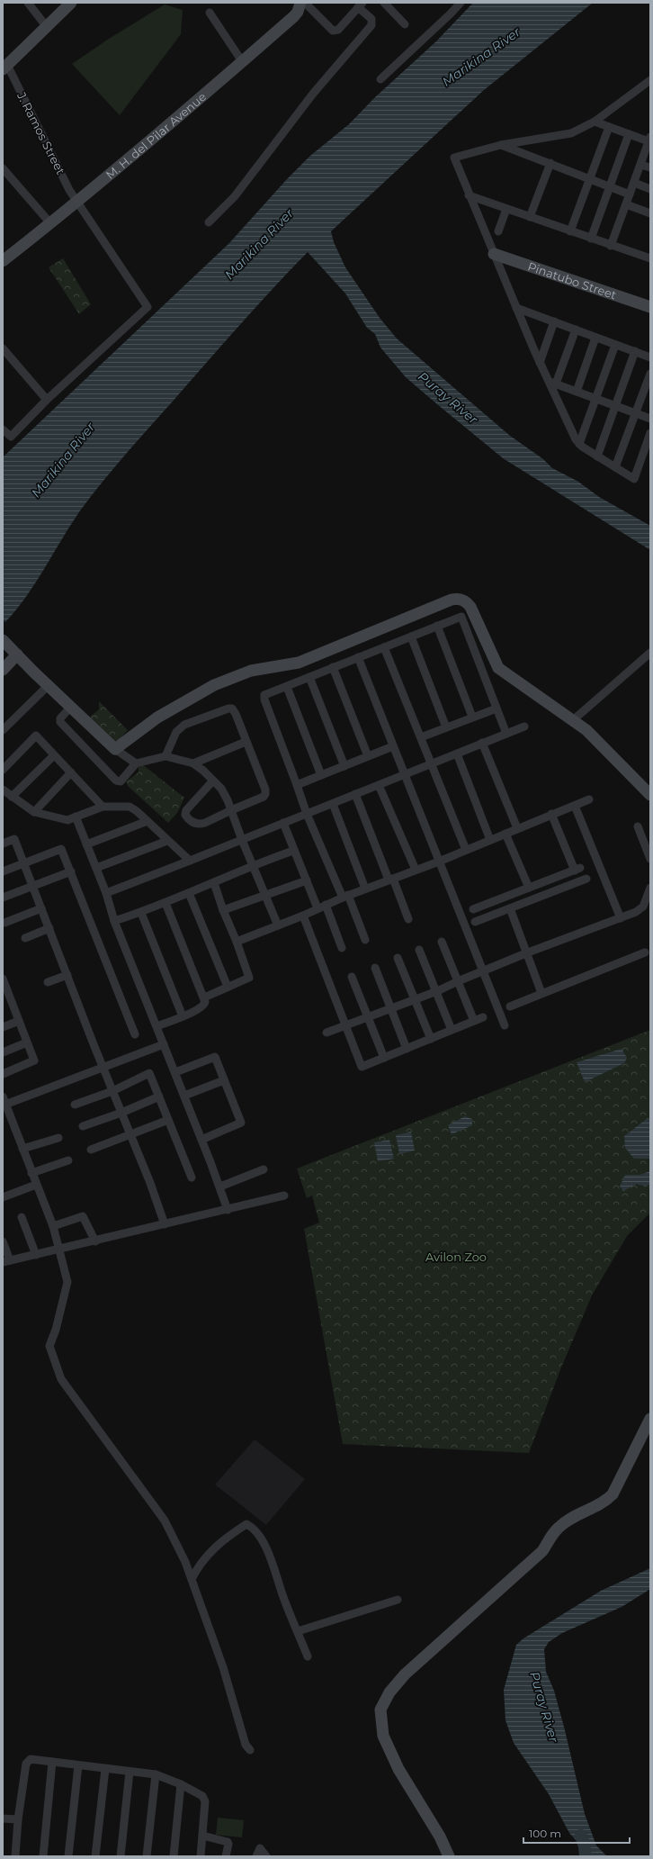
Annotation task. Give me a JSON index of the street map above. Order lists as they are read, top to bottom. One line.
{"streets":{"street":["J. Ramos Street","M. H. del Pilar Avenue","Pinatubo Street"]},"crossings":[["J. Ramos Street","M. H. del Pilar Avenue"]],"water":["Marikina River","Puray River"],"parks":["Avilon Zoo"],"scale_bar":"100 m"}
